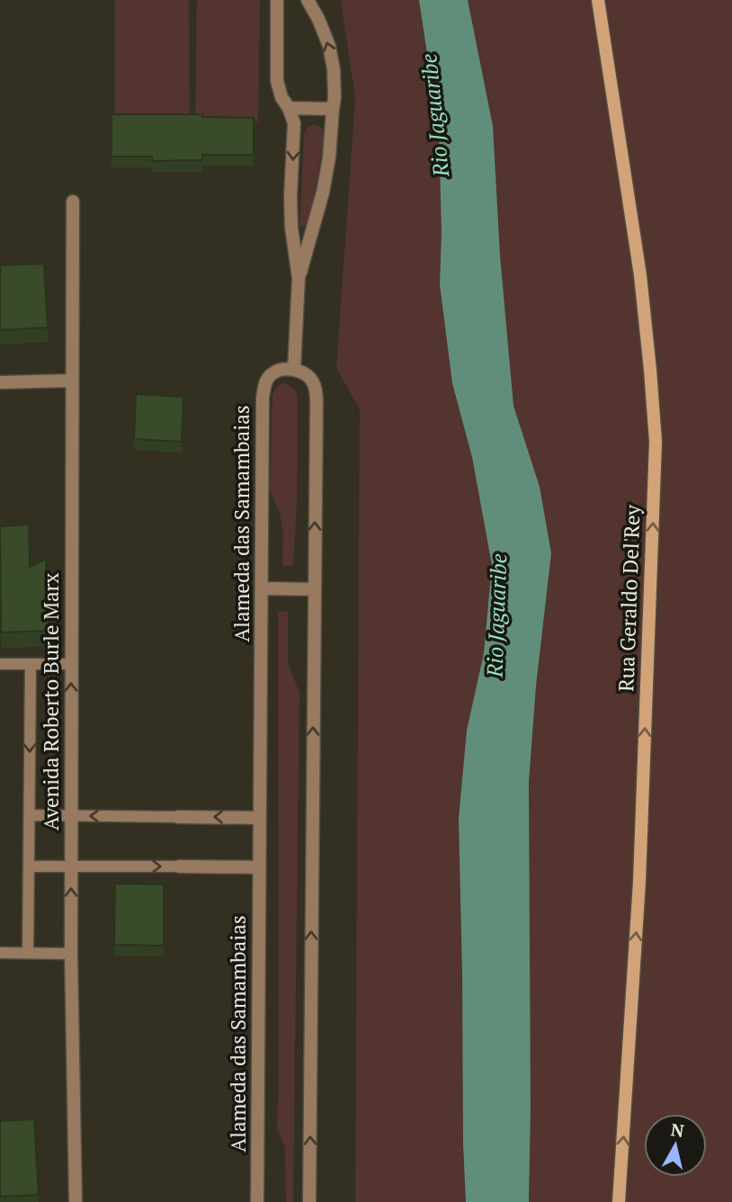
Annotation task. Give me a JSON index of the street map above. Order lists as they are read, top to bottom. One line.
{"streets":{"main road":["Rua Geraldo Del'Rey"],"street":["Alameda das Samambaias","Avenida Roberto Burle Marx"]},"one_way":["Rua Geraldo Del'Rey"],"water":["Rio Jaguaribe"],"north":"top"}
